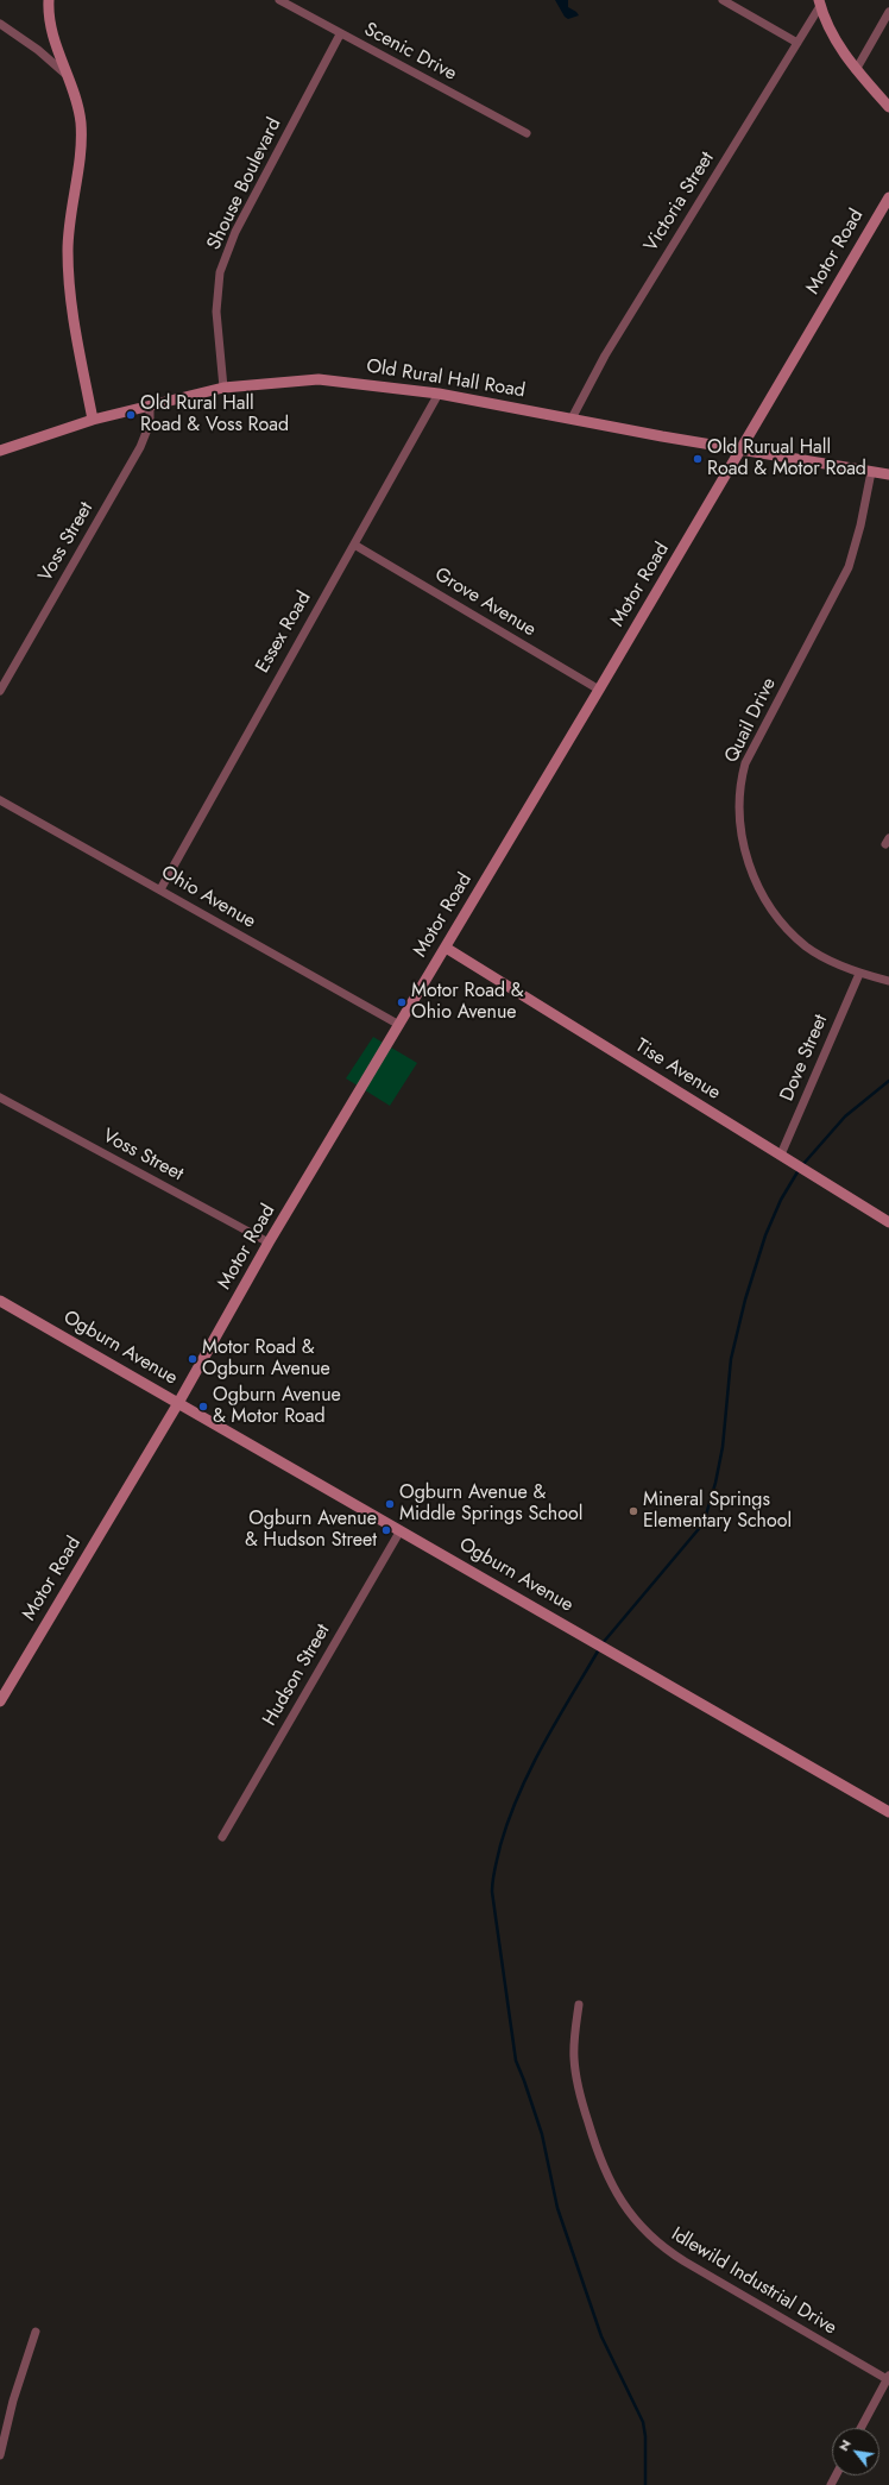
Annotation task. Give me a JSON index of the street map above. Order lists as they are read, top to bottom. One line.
{"streets":{"street":["Scenic Drive","Shouse Boulevard","Victoria Street","Motor Road","Old Rural Hall Road","Voss Street","Grove Avenue","Essex Road","Quail Drive","Ohio Avenue","Dove Street","Tise Avenue","Ogburn Avenue","Hudson Street","Idlewild Industrial Drive"]},"crossings":[["Scenic Drive","Shouse Boulevard"],["Shouse Boulevard","Old Rural Hall Road"],["Victoria Street","Old Rural Hall Road"],["Motor Road","Old Rural Hall Road"],["Motor Road","Voss Street"],["Motor Road","Grove Avenue"],["Motor Road","Ohio Avenue"],["Motor Road","Tise Avenue"],["Motor Road","Ogburn Avenue"],["Old Rural Hall Road","Voss Street"],["Old Rural Hall Road","Essex Road"],["Old Rural Hall Road","Quail Drive"],["Grove Avenue","Essex Road"],["Essex Road","Ohio Avenue"],["Quail Drive","Dove Street"],["Dove Street","Tise Avenue"],["Ogburn Avenue","Hudson Street"]],"places":["Old Rural Hall Road & Voss Road","Old Rurual Hall Road & Motor Road","Motor Road & Ohio Avenue","Motor Road & Ogburn Avenue","Ogburn Avenue & Motor Road","Ogburn Avenue & Middle Springs School","Mineral Springs Elementary School","Ogburn Avenue & Hudson Street"],"north":"top left"}
